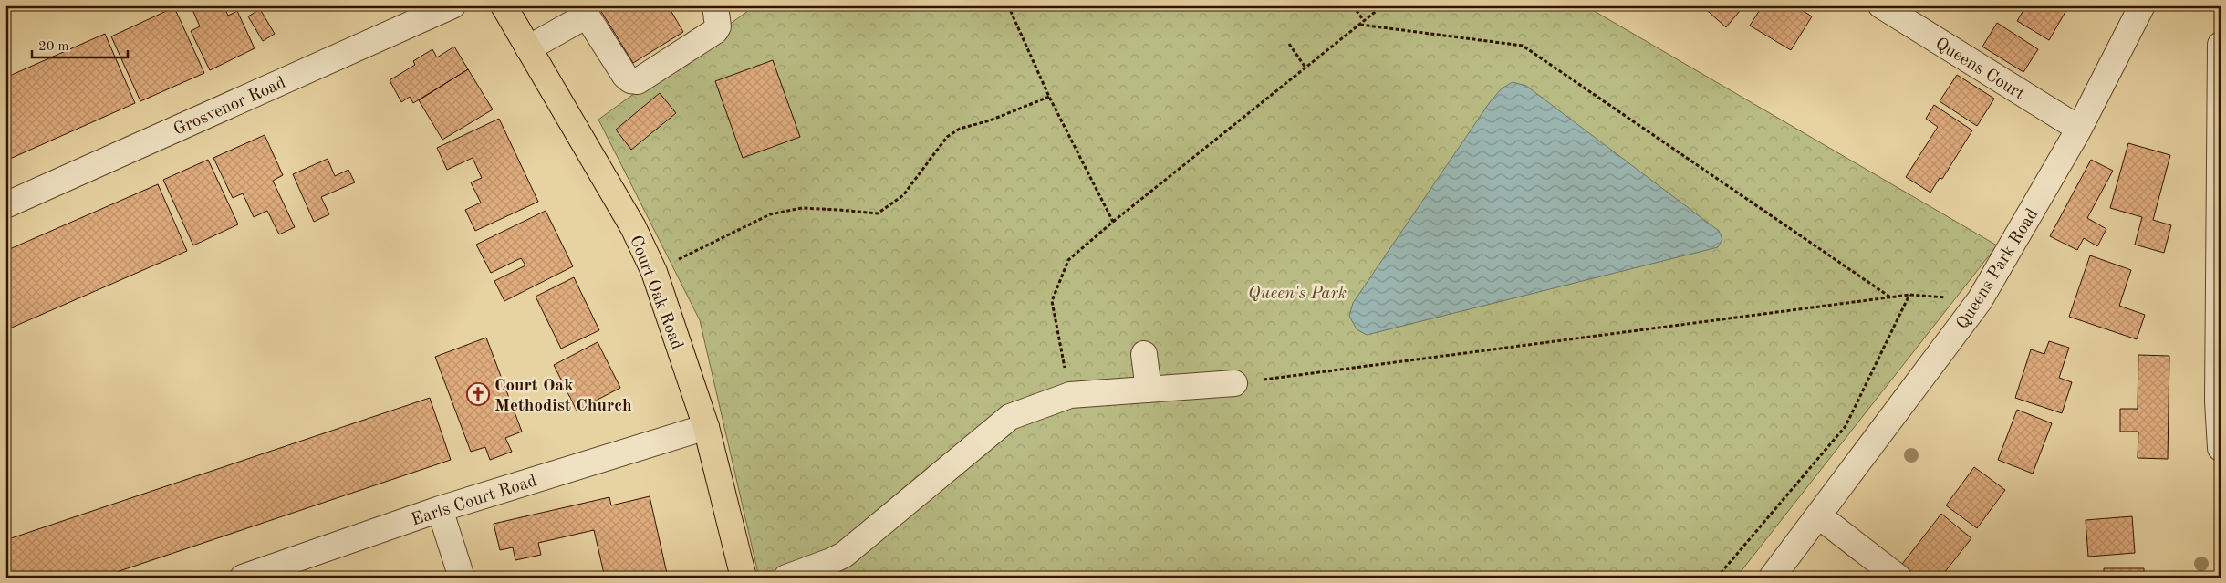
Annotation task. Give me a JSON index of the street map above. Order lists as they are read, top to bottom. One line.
{"streets":{"main road":["Court Oak Road"],"street":["Queens Court","Grosvenor Road","Queens Park Road","Earls Court Road"]},"crossings":[["Queens Court","Queens Park Road"],["Court Oak Road","Earls Court Road"]],"parks":["Queen's Park"],"places":{"church":["Court Oak Methodist Church"]},"scale_bar":"20 m"}
